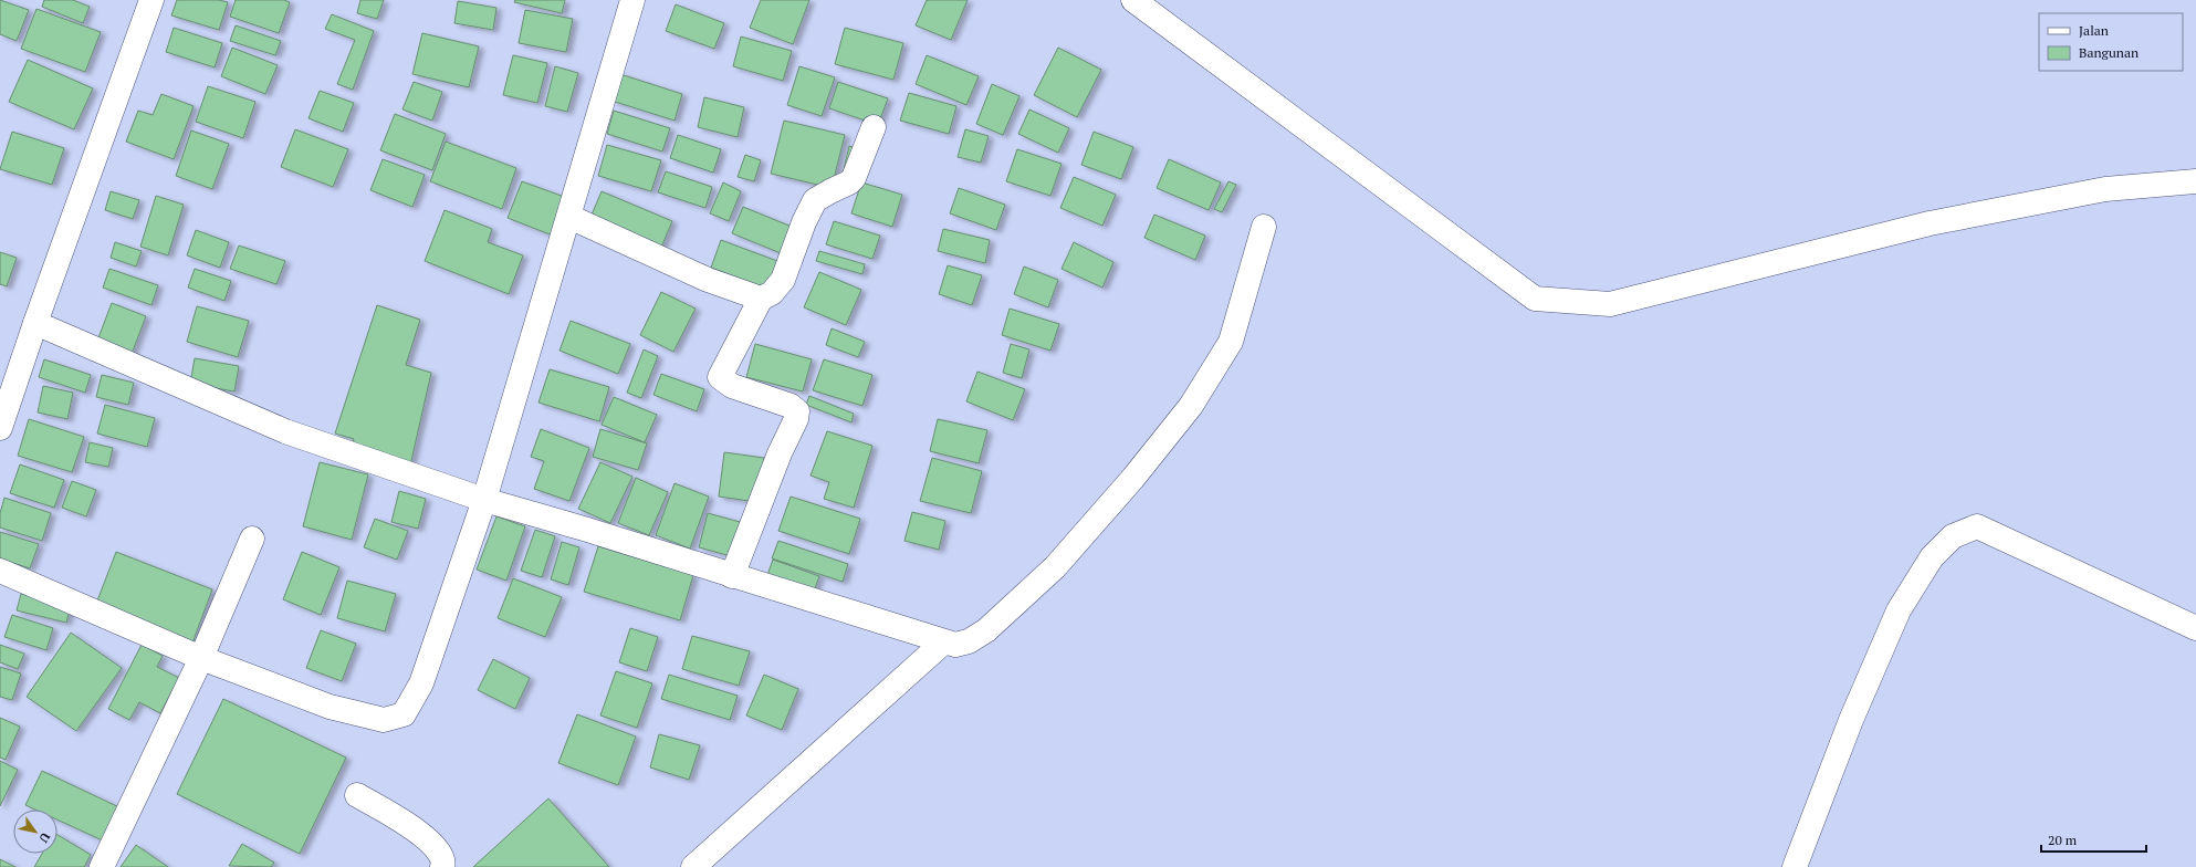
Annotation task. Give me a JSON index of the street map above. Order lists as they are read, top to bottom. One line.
{"legend":["Jalan","Bangunan"],"scale_bar":"20 m","north":"bottom right"}
